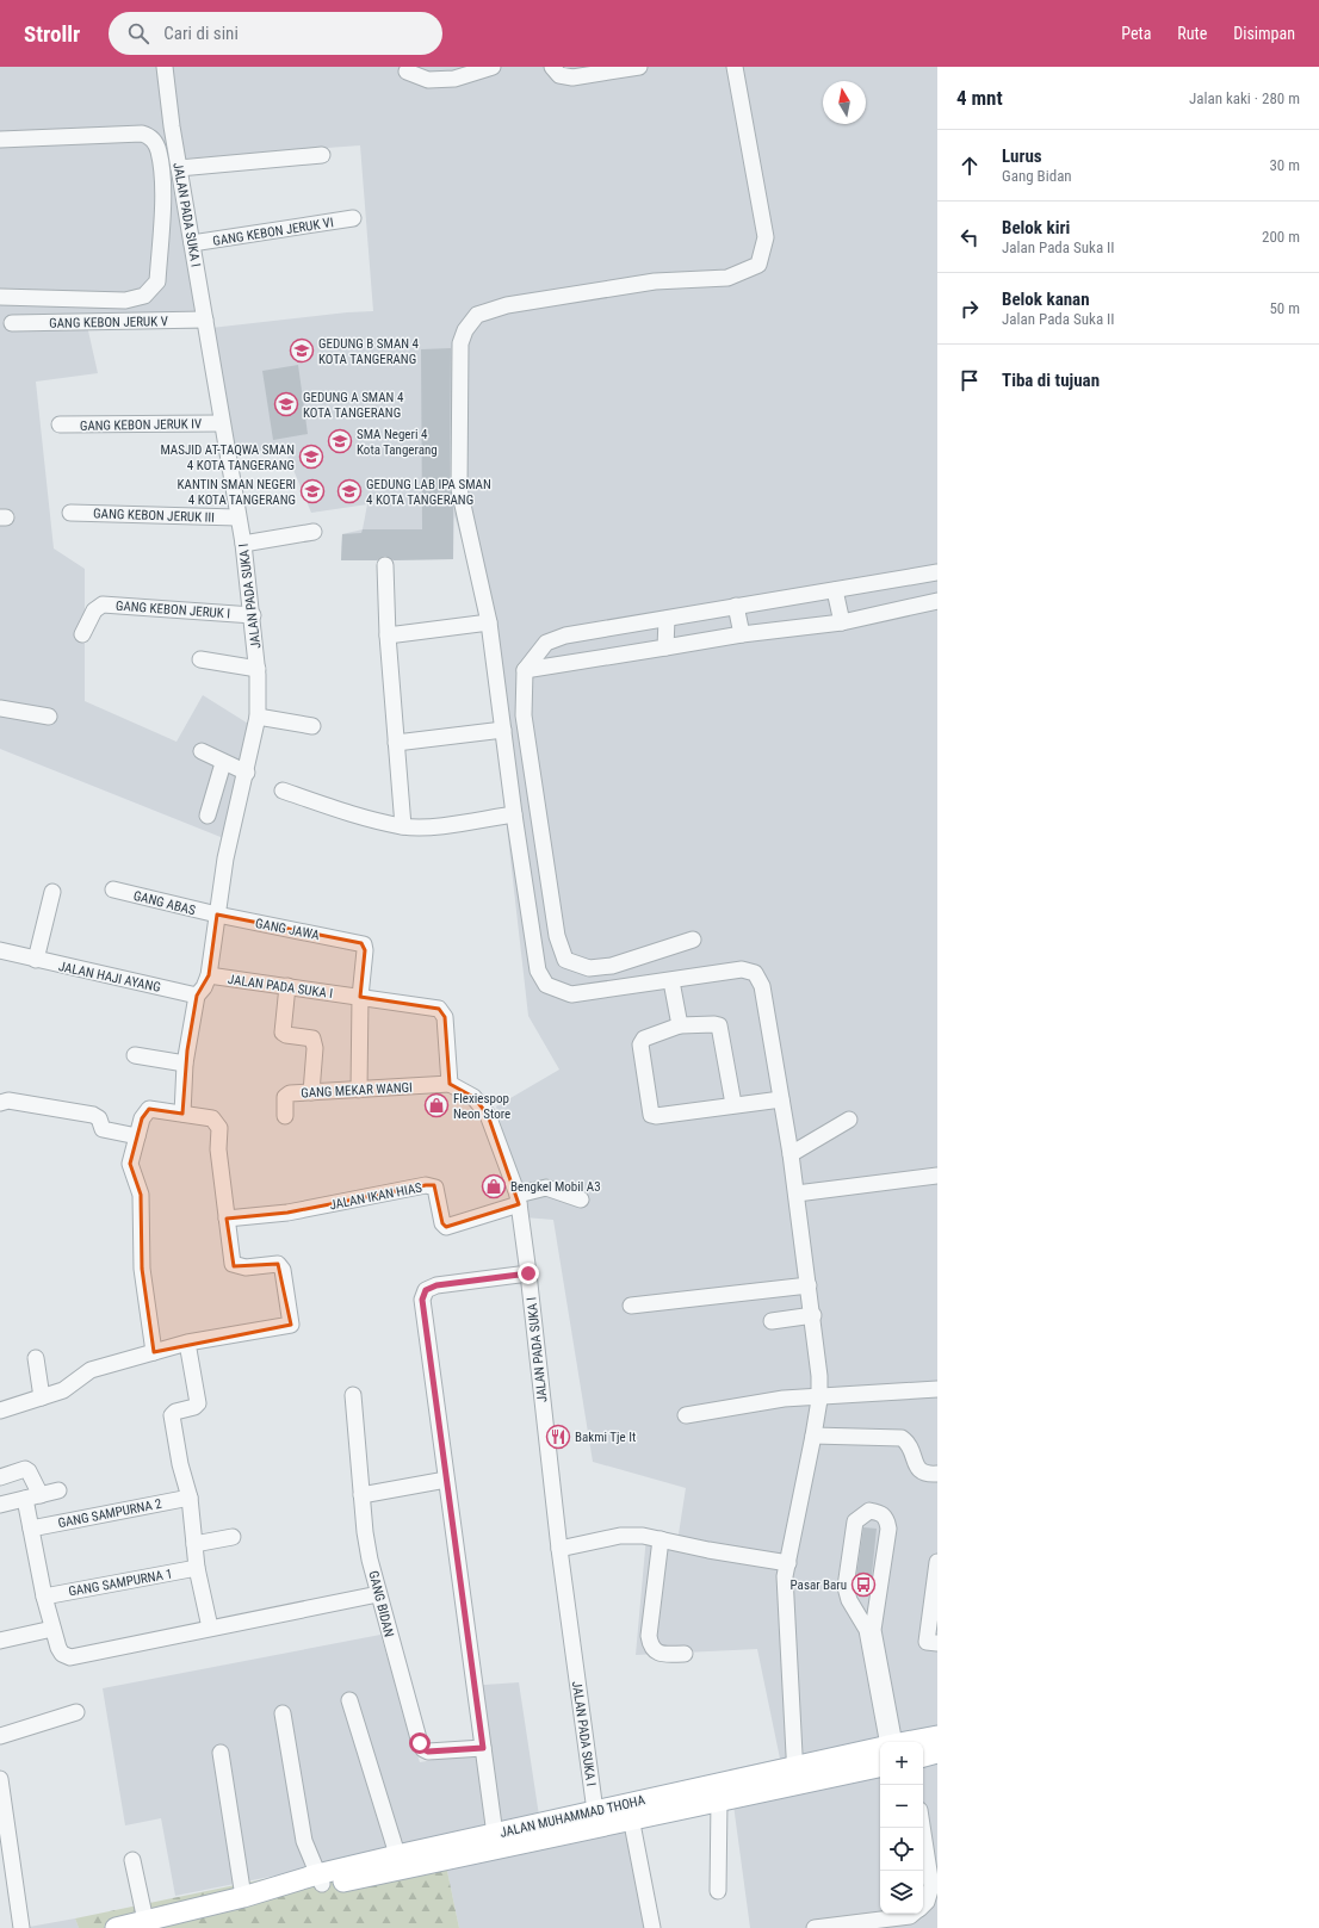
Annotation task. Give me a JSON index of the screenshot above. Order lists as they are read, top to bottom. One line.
{"streets":{"main road":["JALAN MUHAMMAD THOHA"],"street":["JALAN PADA SUKA I","GANG KEBON JERUK VI","GANG KEBON JERUK V","GANG KEBON JERUK IV","GANG KEBON JERUK III","GANG KEBON JERUK I","GANG ABAS","GANG JAWA","JALAN HAJI AYANG","GANG MEKAR WANGI","JALAN IKAN HIAS","GANG SAMPURNA 2","GANG SAMPURNA 1","GANG BIDAN"]},"crossings":[["JALAN PADA SUKA I","GANG KEBON JERUK VI"],["JALAN PADA SUKA I","GANG KEBON JERUK V"],["JALAN PADA SUKA I","GANG KEBON JERUK IV"],["JALAN PADA SUKA I","GANG KEBON JERUK III"],["JALAN PADA SUKA I","GANG KEBON JERUK I"],["JALAN PADA SUKA I","GANG ABAS"],["JALAN PADA SUKA I","GANG JAWA"],["JALAN PADA SUKA I","GANG MEKAR WANGI"],["JALAN PADA SUKA I","JALAN IKAN HIAS"],["JALAN PADA SUKA I","JALAN MUHAMMAD THOHA"],["GANG ABAS","GANG JAWA"]],"places":{"school or university":["GEDUNG B SMAN 4 KOTA TANGERANG","GEDUNG A SMAN 4 KOTA TANGERANG","SMA Negeri 4 Kota Tangerang","MASJID AT-TAQWA SMAN 4 KOTA TANGERANG","KANTIN SMAN NEGERI 4 KOTA TANGERANG","GEDUNG LAB IPA SMAN 4 KOTA TANGERANG"],"shop":["Flexiespop Neon Store","Bengkel Mobil A3"],"restaurant":["Bakmi Tje It"],"bus stop":["Pasar Baru"]},"north":"top","page":{"header":"Strollr","search":"Cari di sini","nav":["Peta","Rute","Disimpan"],"heading":["4 mnt","Jalan kaki · 280 m"],"list":[["Lurus","Gang Bidan","30 m"],["Belok kiri","Jalan Pada Suka II","200 m"],["Belok kanan","Jalan Pada Suka II","50 m"],"Tiba di tujuan"],"map_buttons":["+","−"]}}
